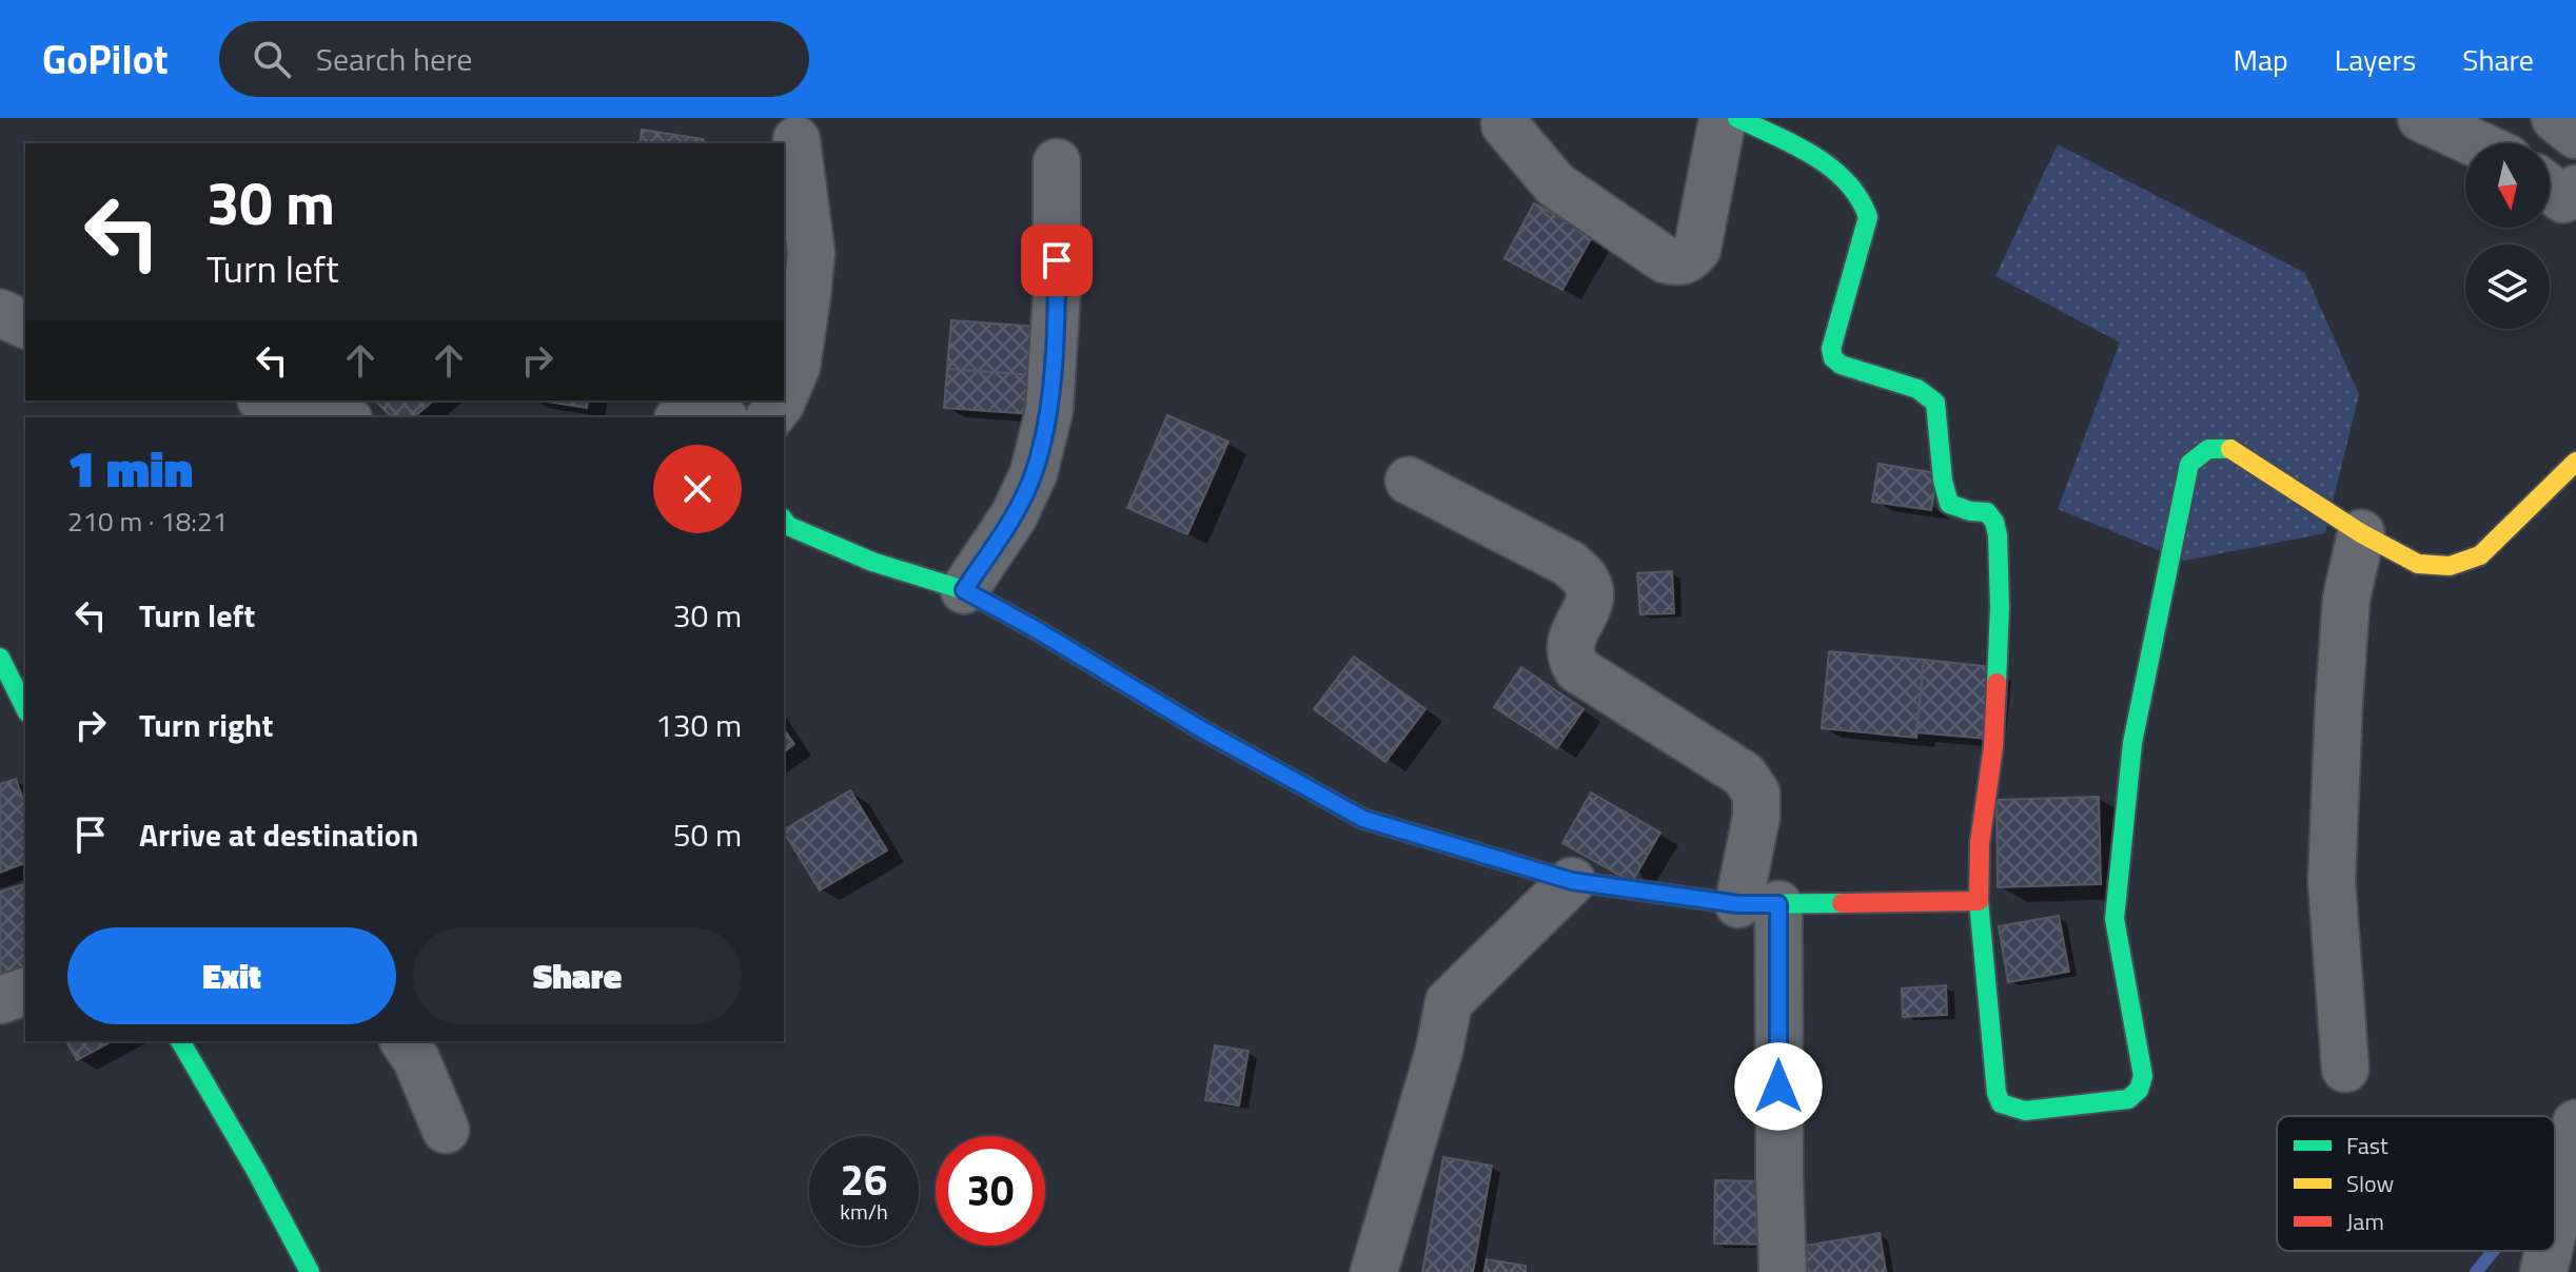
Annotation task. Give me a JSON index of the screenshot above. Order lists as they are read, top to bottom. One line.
{"legend":["Fast","Slow","Jam"],"north":"bottom","page":{"header":"GoPilot","search":"Search here","nav":["Map","Layers","Share"],"turn":["30 m","Turn left"],"heading":["1 min","210 m · 18:21"],"list":[{"name":"Turn left","value":"30 m"},{"name":"Turn right","value":"130 m"},{"name":"Arrive at destination","value":"50 m"}],"buttons":["Exit","Share"],"speed":"26 km/h","limit":"30"}}
